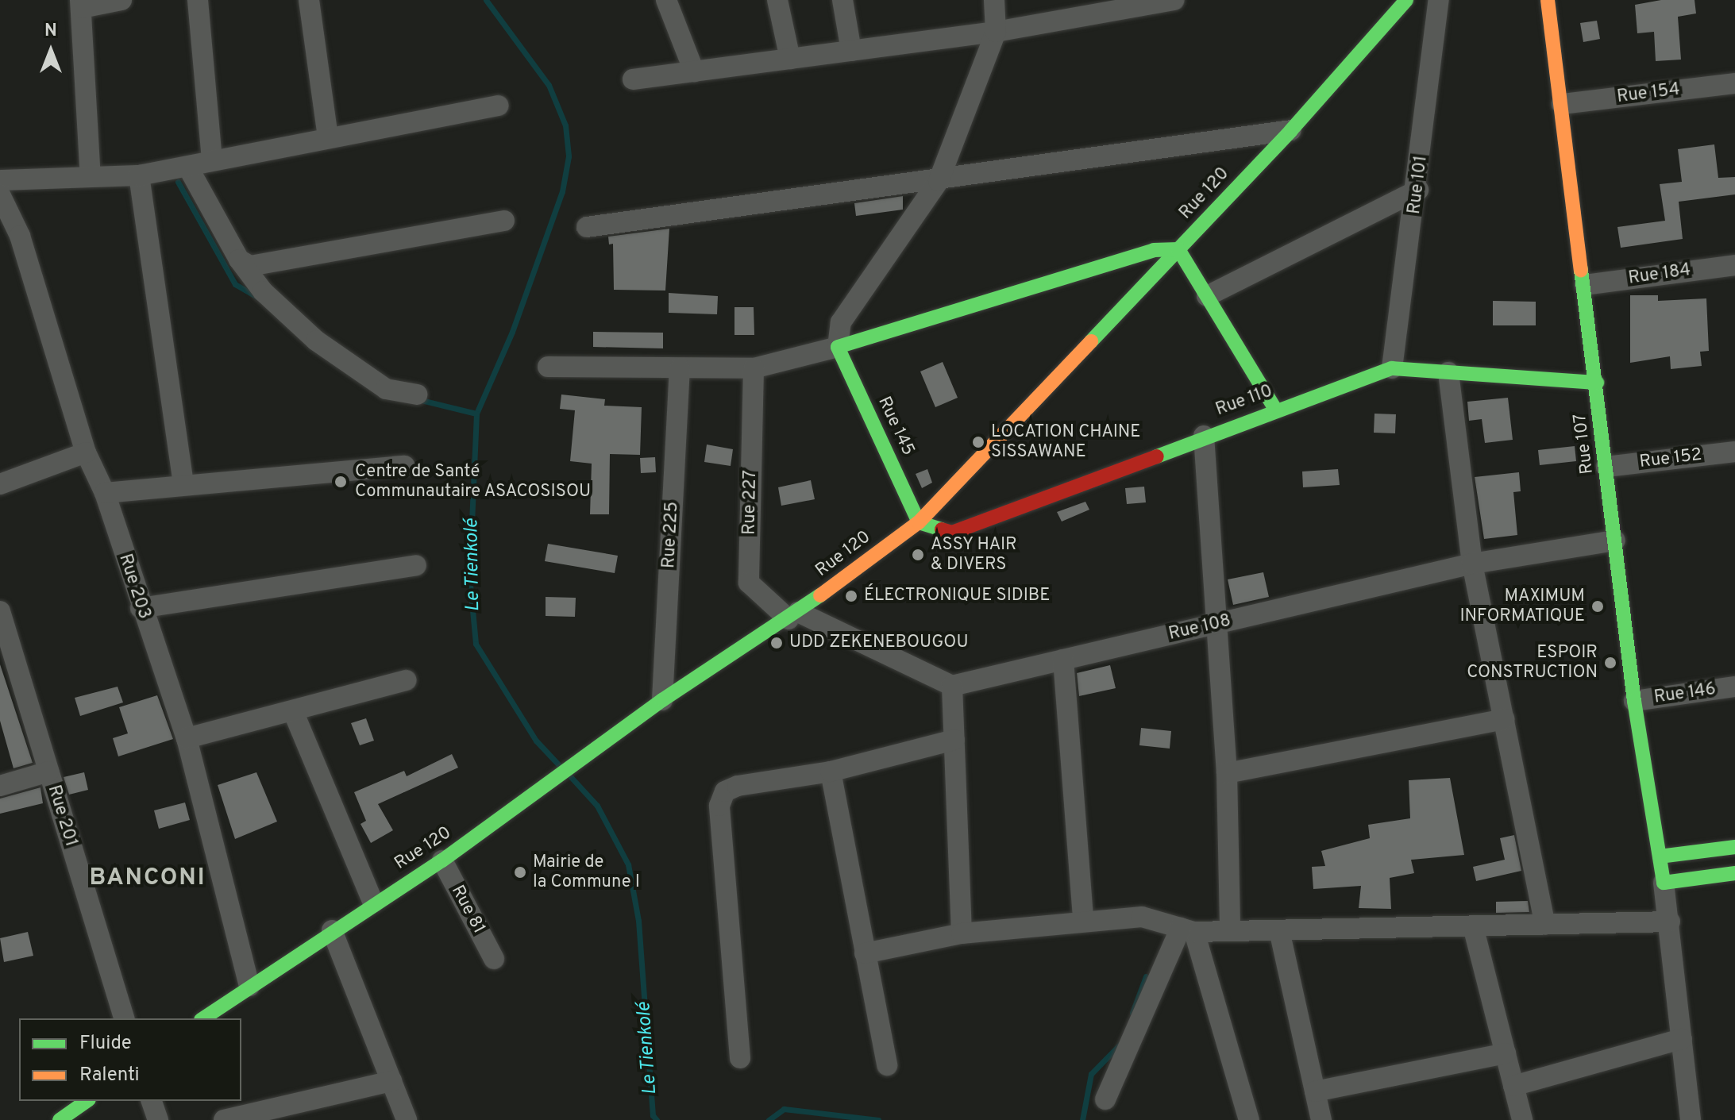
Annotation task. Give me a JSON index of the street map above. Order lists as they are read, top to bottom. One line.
{"streets":{"main road":["Rue 120","Rue 110","Rue 145","Rue 107"],"street":["Rue 154","Rue 101","Rue 184","Rue 152","Rue 227","Rue 225","Rue 203","Rue 108","Rue 146","Rue 201","Rue 81"]},"crossings":[["Rue 154","Rue 107"],["Rue 101","Rue 110"],["Rue 120","Rue 110"],["Rue 120","Rue 145"],["Rue 120","Rue 227"],["Rue 120","Rue 225"],["Rue 120","Rue 203"],["Rue 120","Rue 81"],["Rue 184","Rue 107"],["Rue 110","Rue 145"],["Rue 110","Rue 107"],["Rue 107","Rue 152"],["Rue 107","Rue 108"],["Rue 107","Rue 146"]],"districts":["BANCONI"],"water":["Le Tienkolé"],"places":["LOCATION CHAINE SISSAWANE","Centre de Santé Communautaire ASACOSISOU","ASSY HAIR & DIVERS","ÉLECTRONIQUE SIDIBE","MAXIMUM INFORMATIQUE","UDD ZEKENEBOUGOU","ESPOIR CONSTRUCTION","Mairie de la Commune I"],"legend":["Fluide","Ralenti"],"north":"top"}
